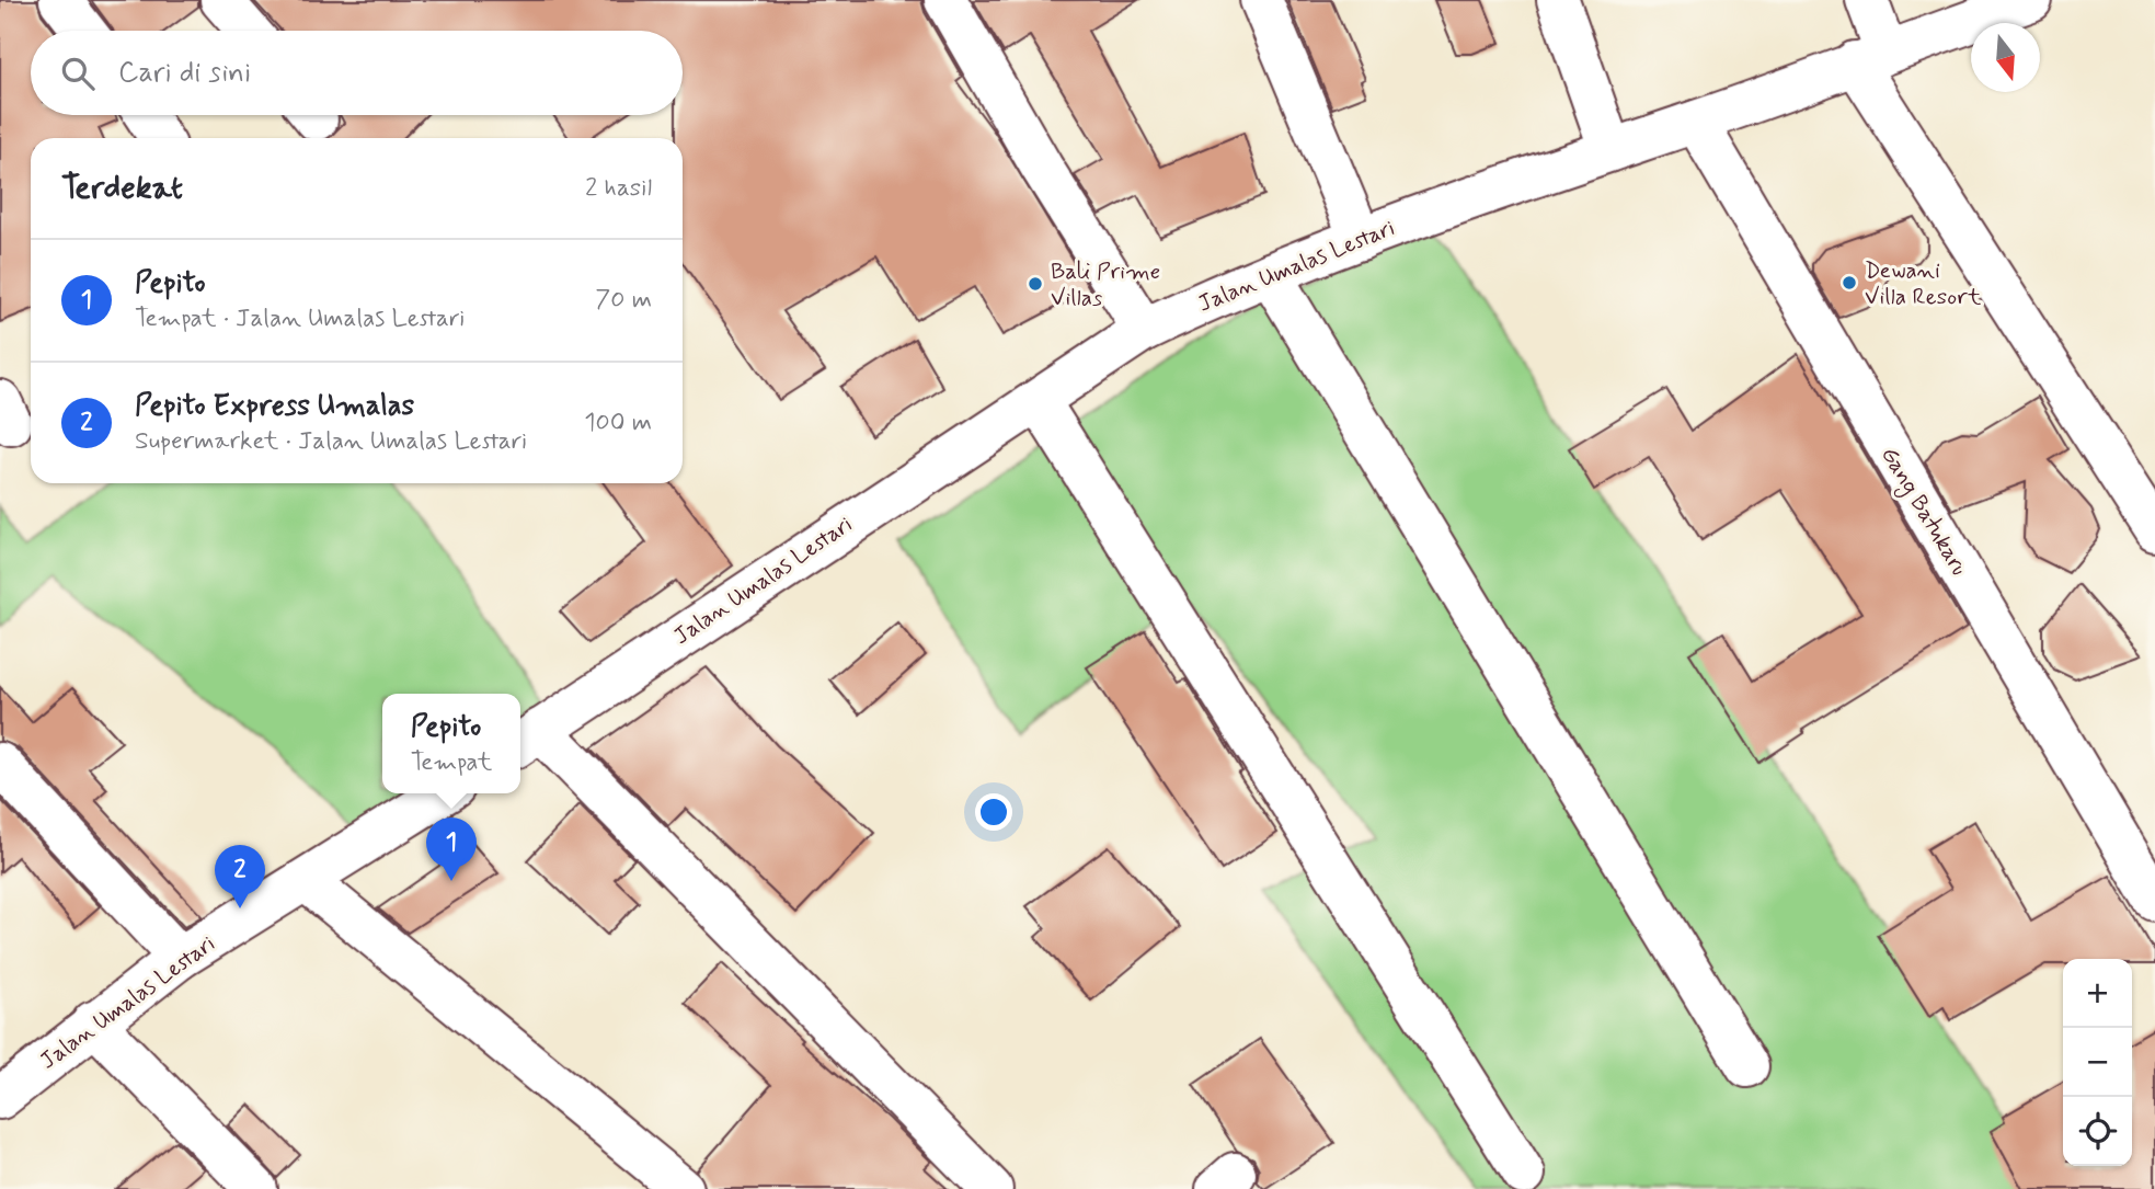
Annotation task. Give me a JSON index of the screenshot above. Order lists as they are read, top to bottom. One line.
{"streets":{"street":["Jalan Umalas Lestari","Gang Batukaru"]},"crossings":[["Jalan Umalas Lestari","Gang Batukaru"]],"places":["Dewani Villa Resort","Bali Prime Villas"],"north":"bottom","page":{"search":"Cari di sini","heading":["Terdekat","2 hasil"],"list":[{"mark":"1","name":"Pepito","note":"Tempat · Jalan Umalas Lestari","value":"70 m"},{"mark":"2","name":"Pepito Express Umalas","note":"Supermarket · Jalan Umalas Lestari","value":"100 m"}],"popup":["Pepito","Tempat"],"pins":["1","2"],"map_buttons":["+","−"]}}
